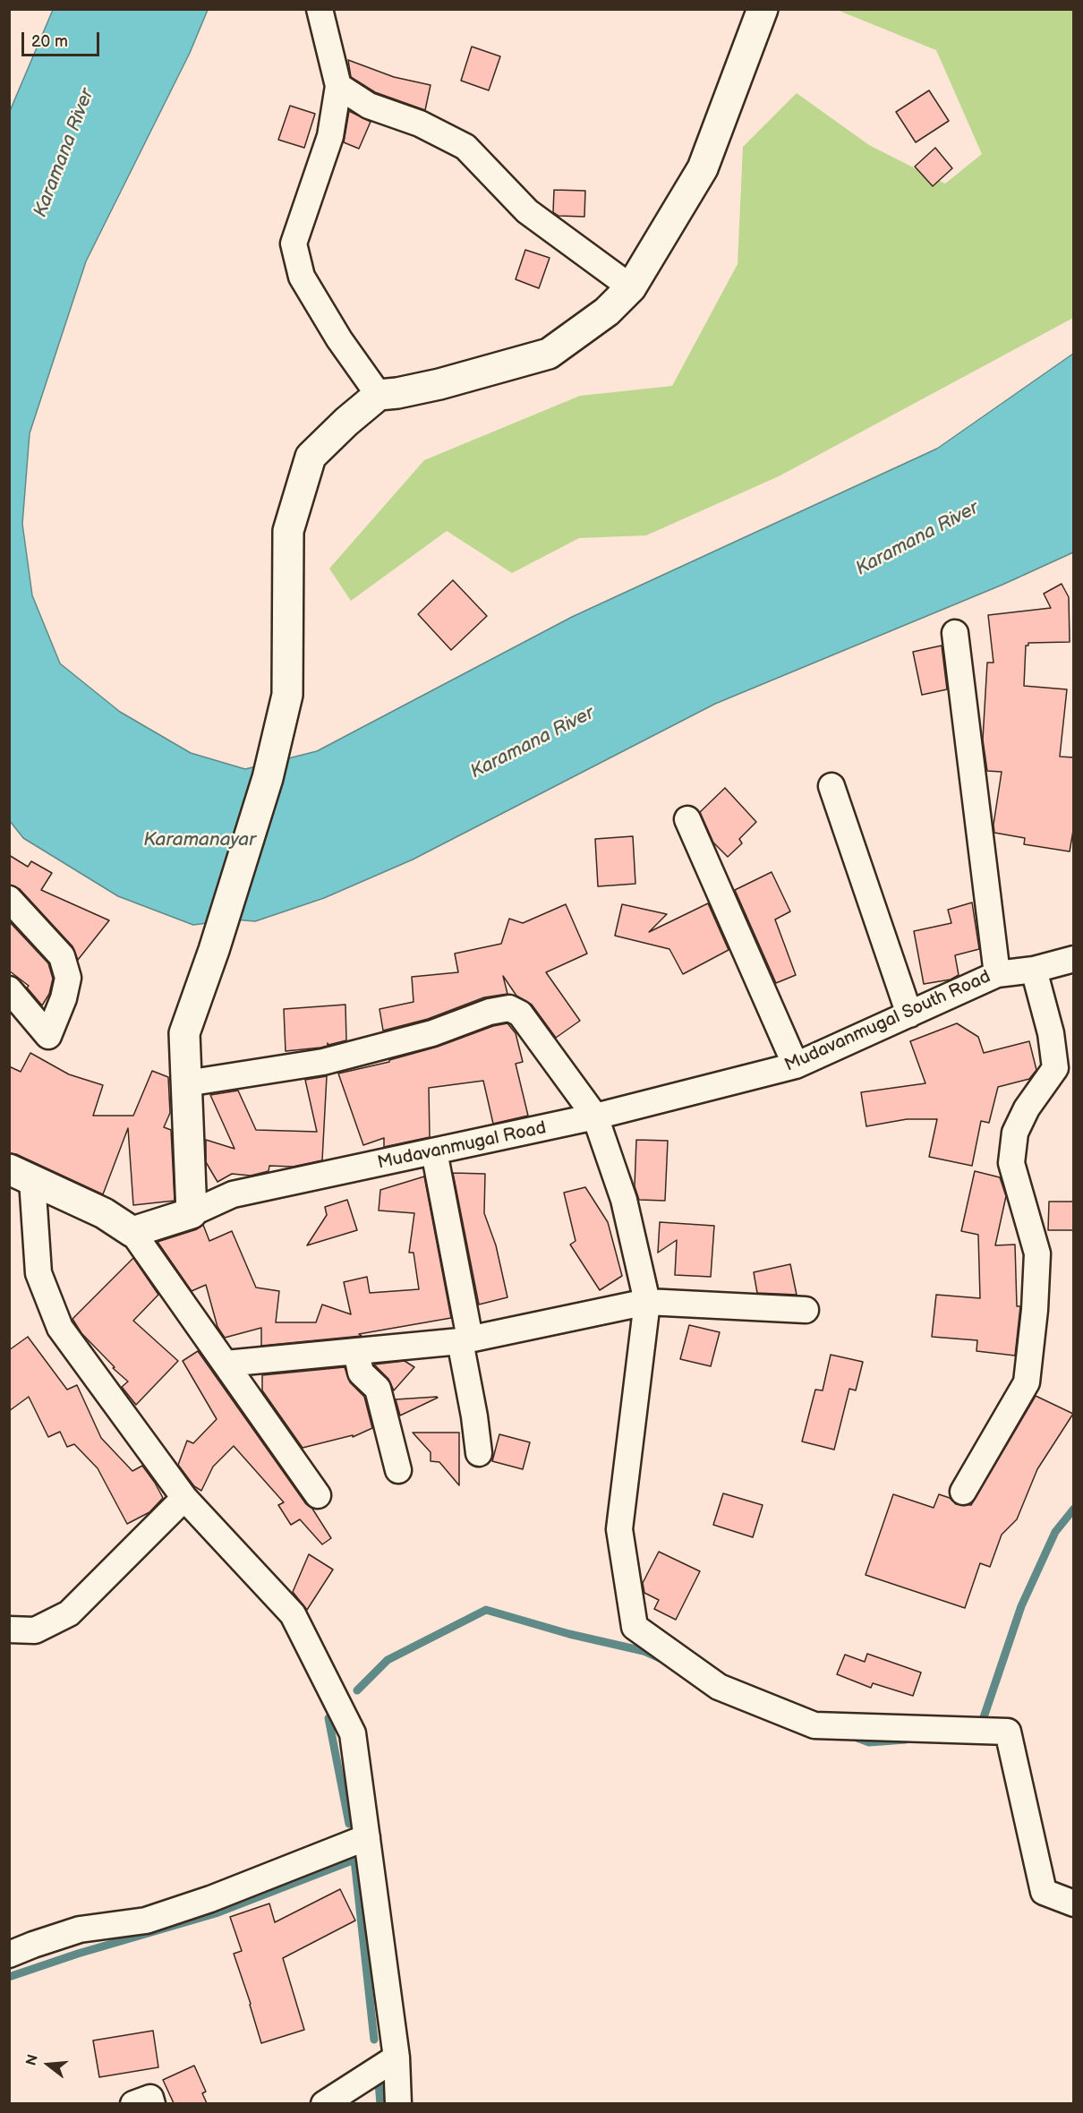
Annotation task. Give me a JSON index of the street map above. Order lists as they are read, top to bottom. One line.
{"streets":{"street":["Mudavanmugal South Road","Mudavanmugal Road"]},"crossings":[["Mudavanmugal South Road","Mudavanmugal Road"]],"water":["Karamana River","Karamanayar"],"scale_bar":"20 m","north":"left"}
